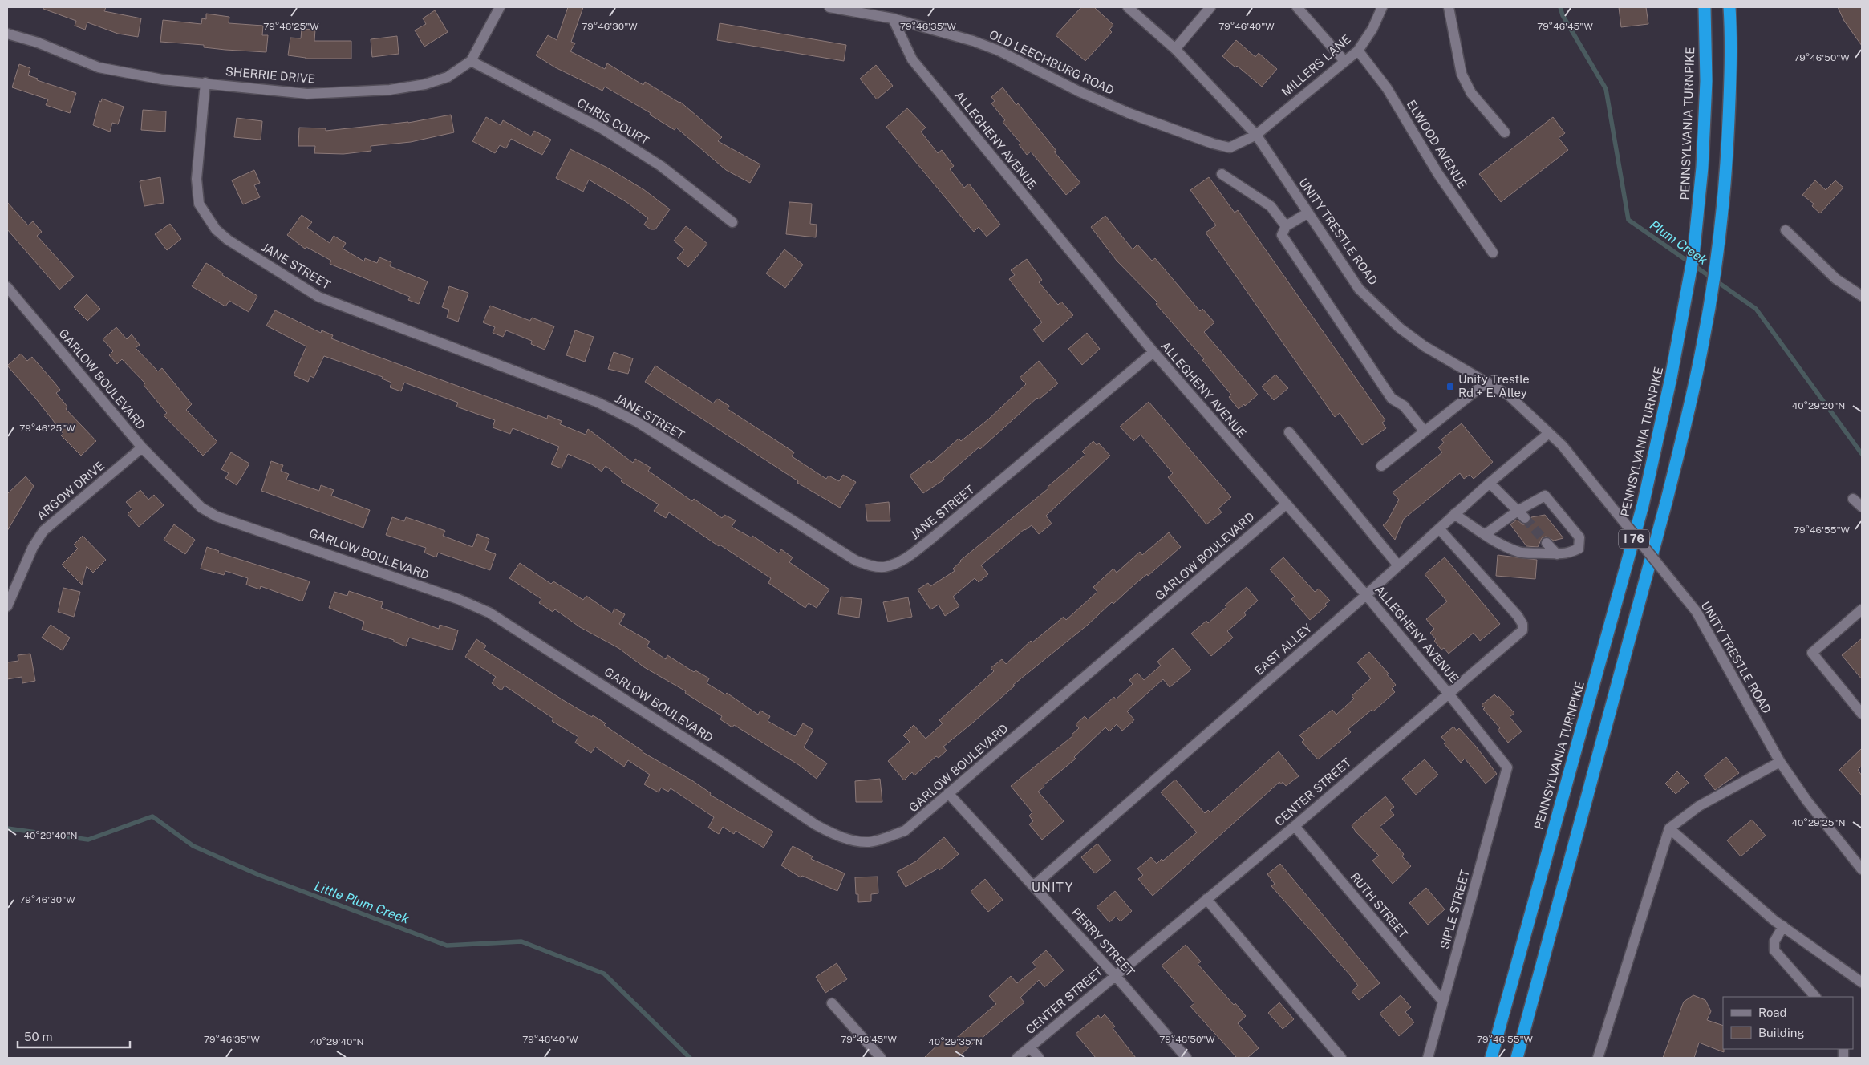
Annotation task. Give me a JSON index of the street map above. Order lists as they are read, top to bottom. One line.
{"streets":{"highway":["PENNSYLVANIA TURNPIKE","I 76"],"street":["OLD LEECHBURG ROAD","MILLERS LANE","SHERRIE DRIVE","CHRIS COURT","ALLEGHENY AVENUE","ELWOOD AVENUE","UNITY TRESTLE ROAD","JANE STREET","GARLOW BOULEVARD","ARGOW DRIVE","EAST ALLEY","CENTER STREET","RUTH STREET","SIPLE STREET","PERRY STREET"]},"crossings":[["OLD LEECHBURG ROAD","MILLERS LANE"],["OLD LEECHBURG ROAD","ALLEGHENY AVENUE"],["OLD LEECHBURG ROAD","UNITY TRESTLE ROAD"],["MILLERS LANE","ELWOOD AVENUE"],["MILLERS LANE","UNITY TRESTLE ROAD"],["SHERRIE DRIVE","CHRIS COURT"],["SHERRIE DRIVE","JANE STREET"],["ALLEGHENY AVENUE","JANE STREET"],["ALLEGHENY AVENUE","GARLOW BOULEVARD"],["ALLEGHENY AVENUE","EAST ALLEY"],["ALLEGHENY AVENUE","CENTER STREET"],["ALLEGHENY AVENUE","SIPLE STREET"],["UNITY TRESTLE ROAD","EAST ALLEY"],["GARLOW BOULEVARD","ARGOW DRIVE"],["GARLOW BOULEVARD","PERRY STREET"],["EAST ALLEY","CENTER STREET"],["EAST ALLEY","PERRY STREET"],["CENTER STREET","RUTH STREET"],["CENTER STREET","PERRY STREET"],["RUTH STREET","SIPLE STREET"]],"districts":["UNITY"],"water":["Plum Creek","Little Plum Creek"],"places":{"transit":["Unity Trestle Rd + E. Alley"]},"legend":["Road","Building"],"scale_bar":"50 m","coordinates":["79°46'25\"W","79°46'30\"W","79°46'35\"W","79°46'40\"W","79°46'45\"W","79°46'50\"W","40°29'20\"N","79°46'55\"W","40°29'25\"N","40°29'40\"N","40°29'35\"N"]}
